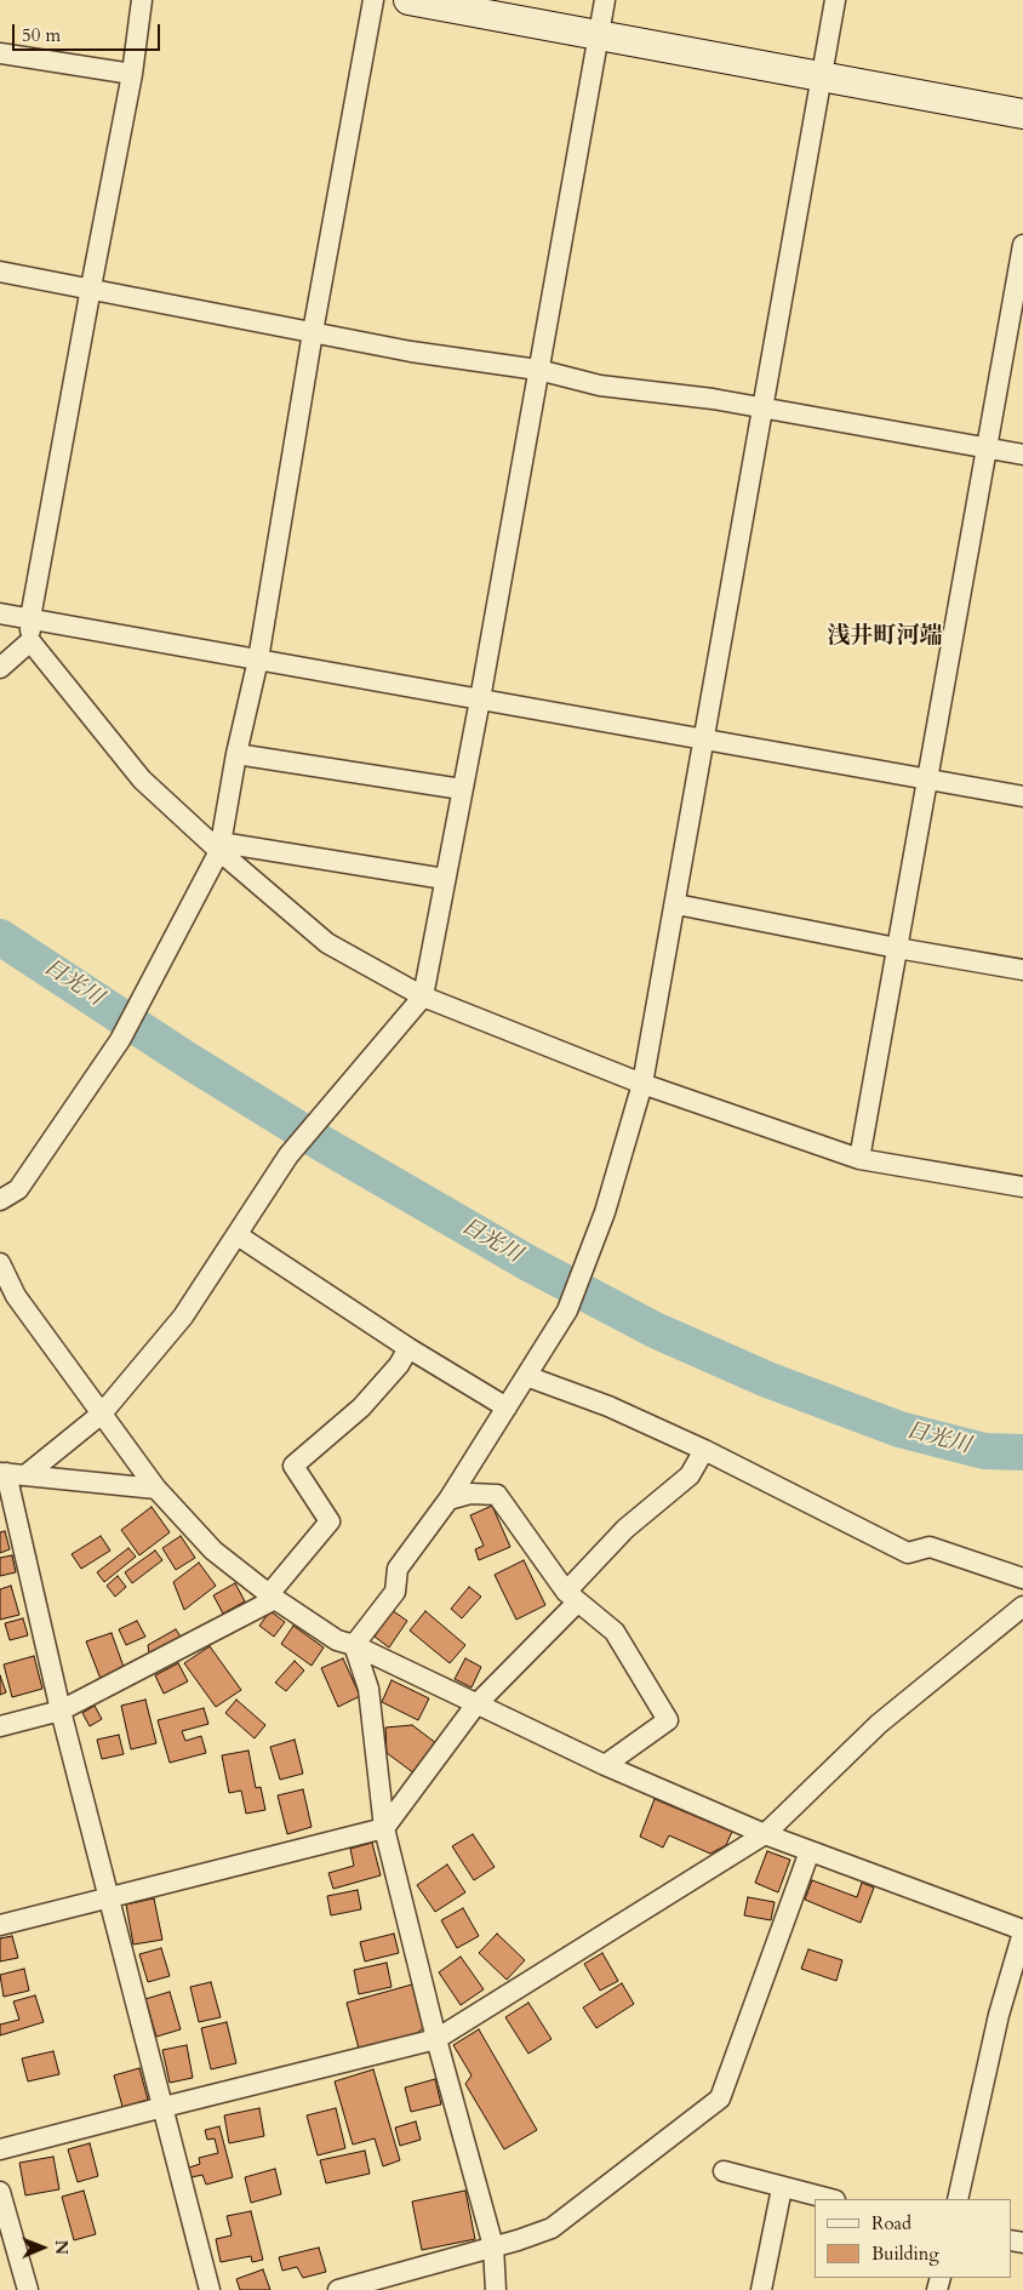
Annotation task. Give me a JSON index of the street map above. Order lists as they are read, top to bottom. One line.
{"districts":["浅井町河端"],"water":["日光川"],"legend":["Road","Building"],"scale_bar":"50 m","north":"right"}
